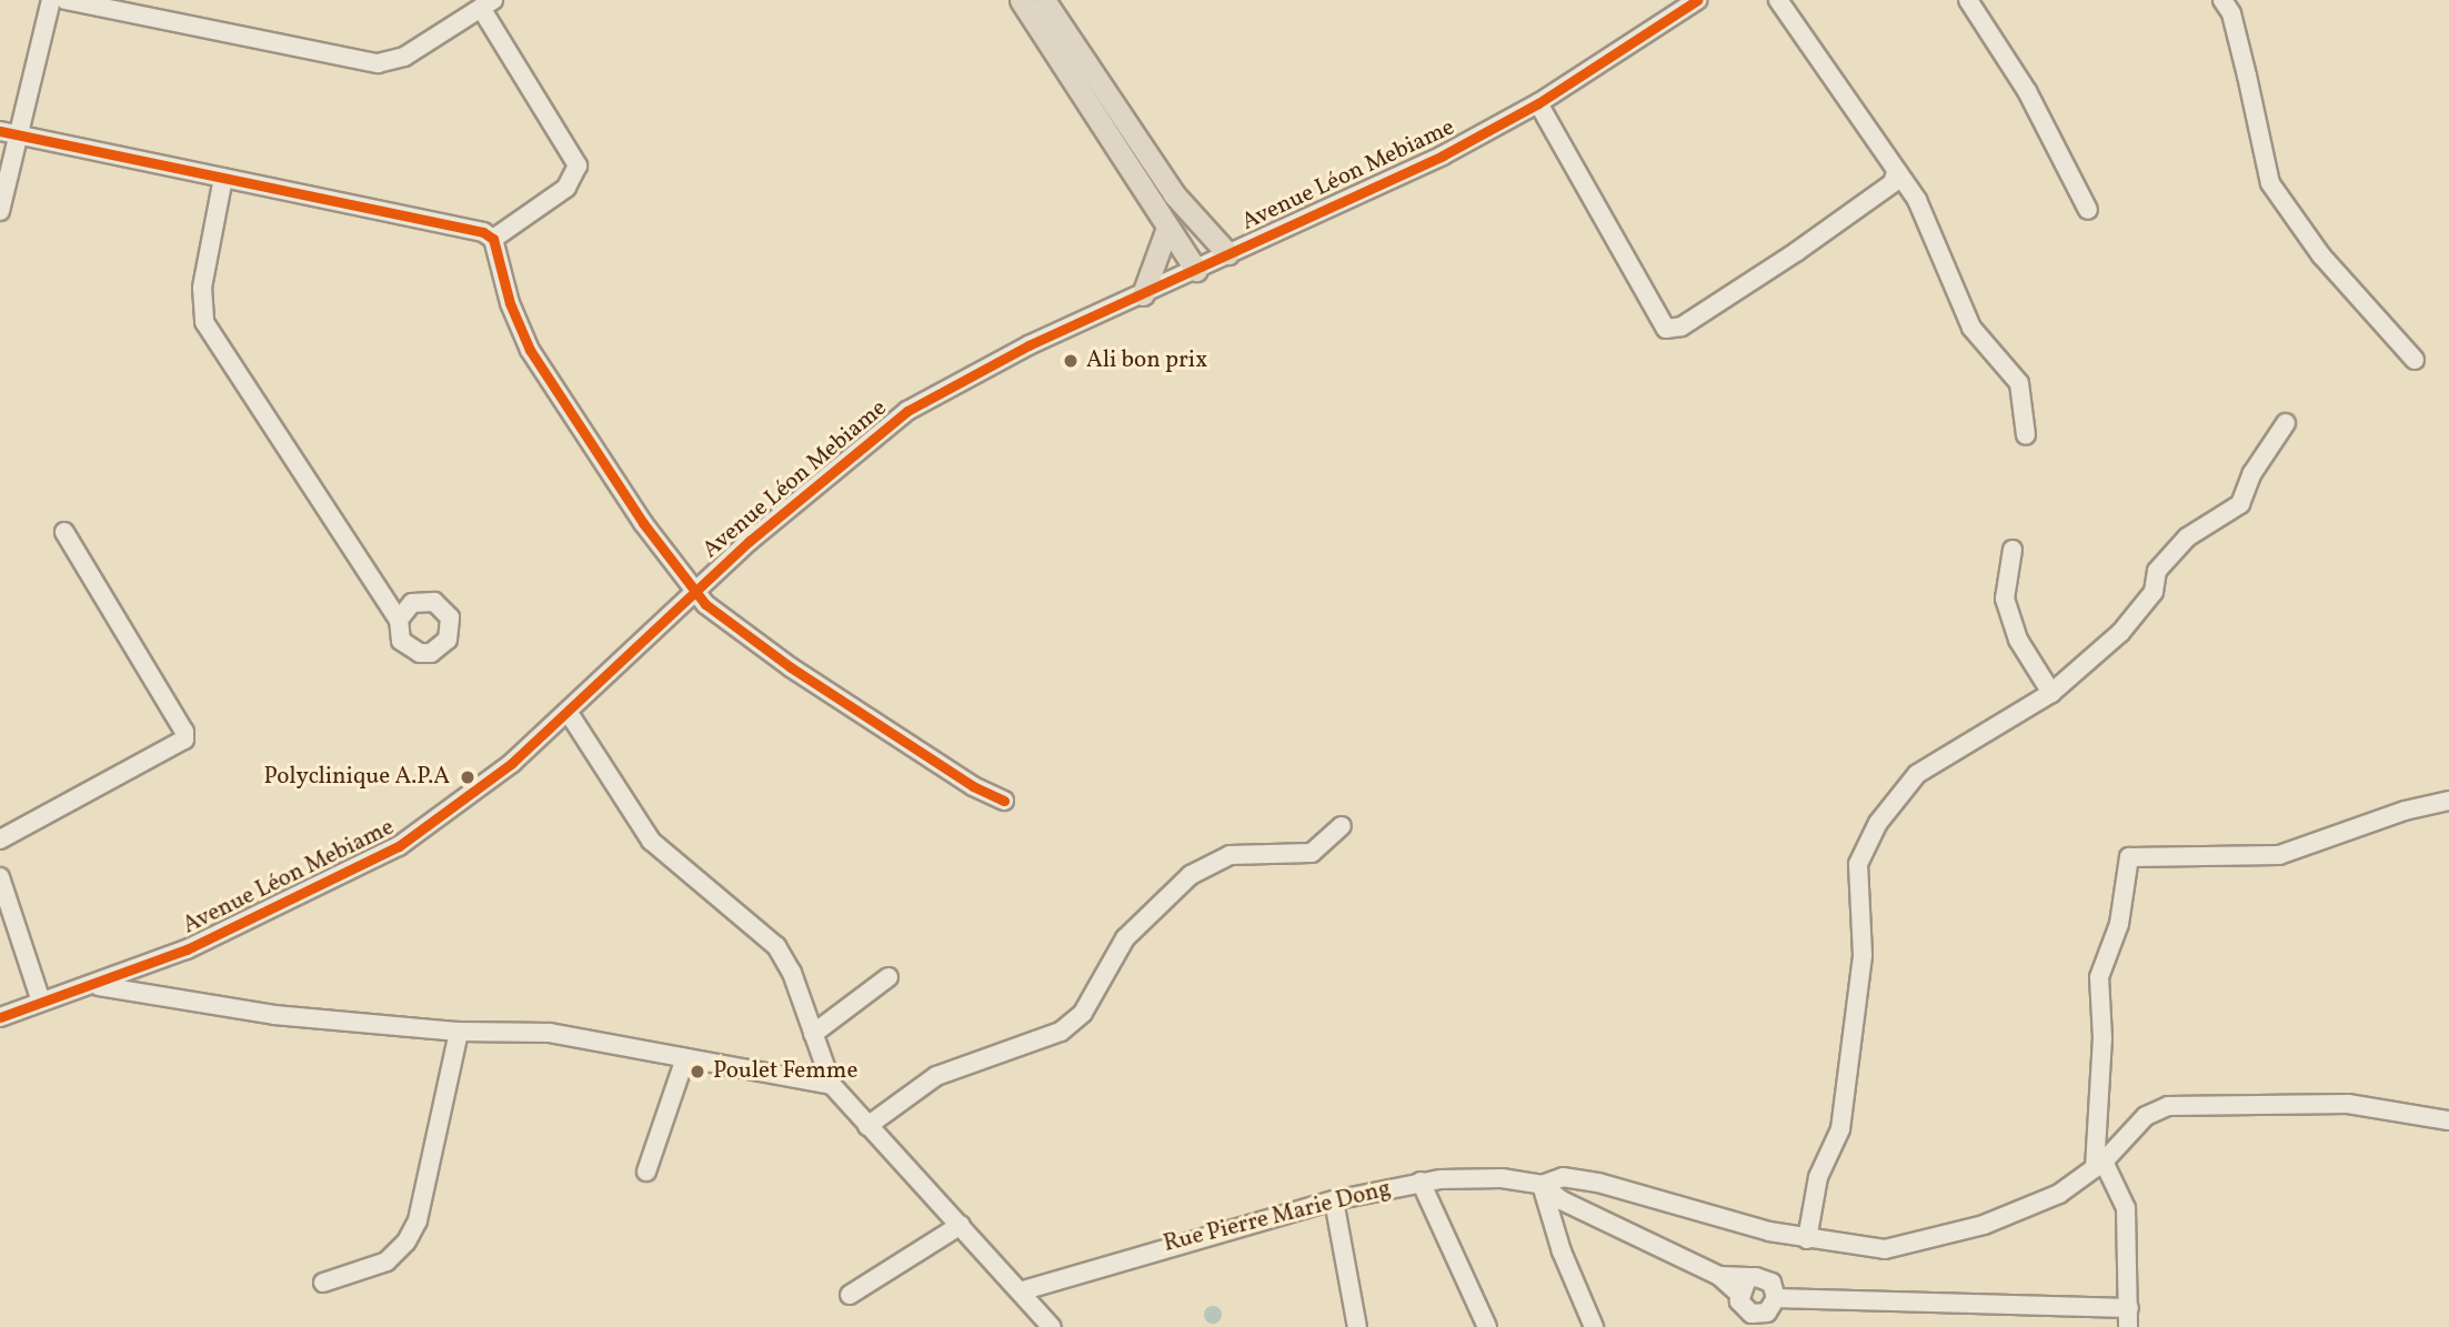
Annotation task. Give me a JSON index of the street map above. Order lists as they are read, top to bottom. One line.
{"streets":{"street":["Avenue Léon Mebiame","Rue Pierre Marie Dong"]},"places":["Ali bon prix","Polyclinique A.P.A","Poulet Femme"]}
